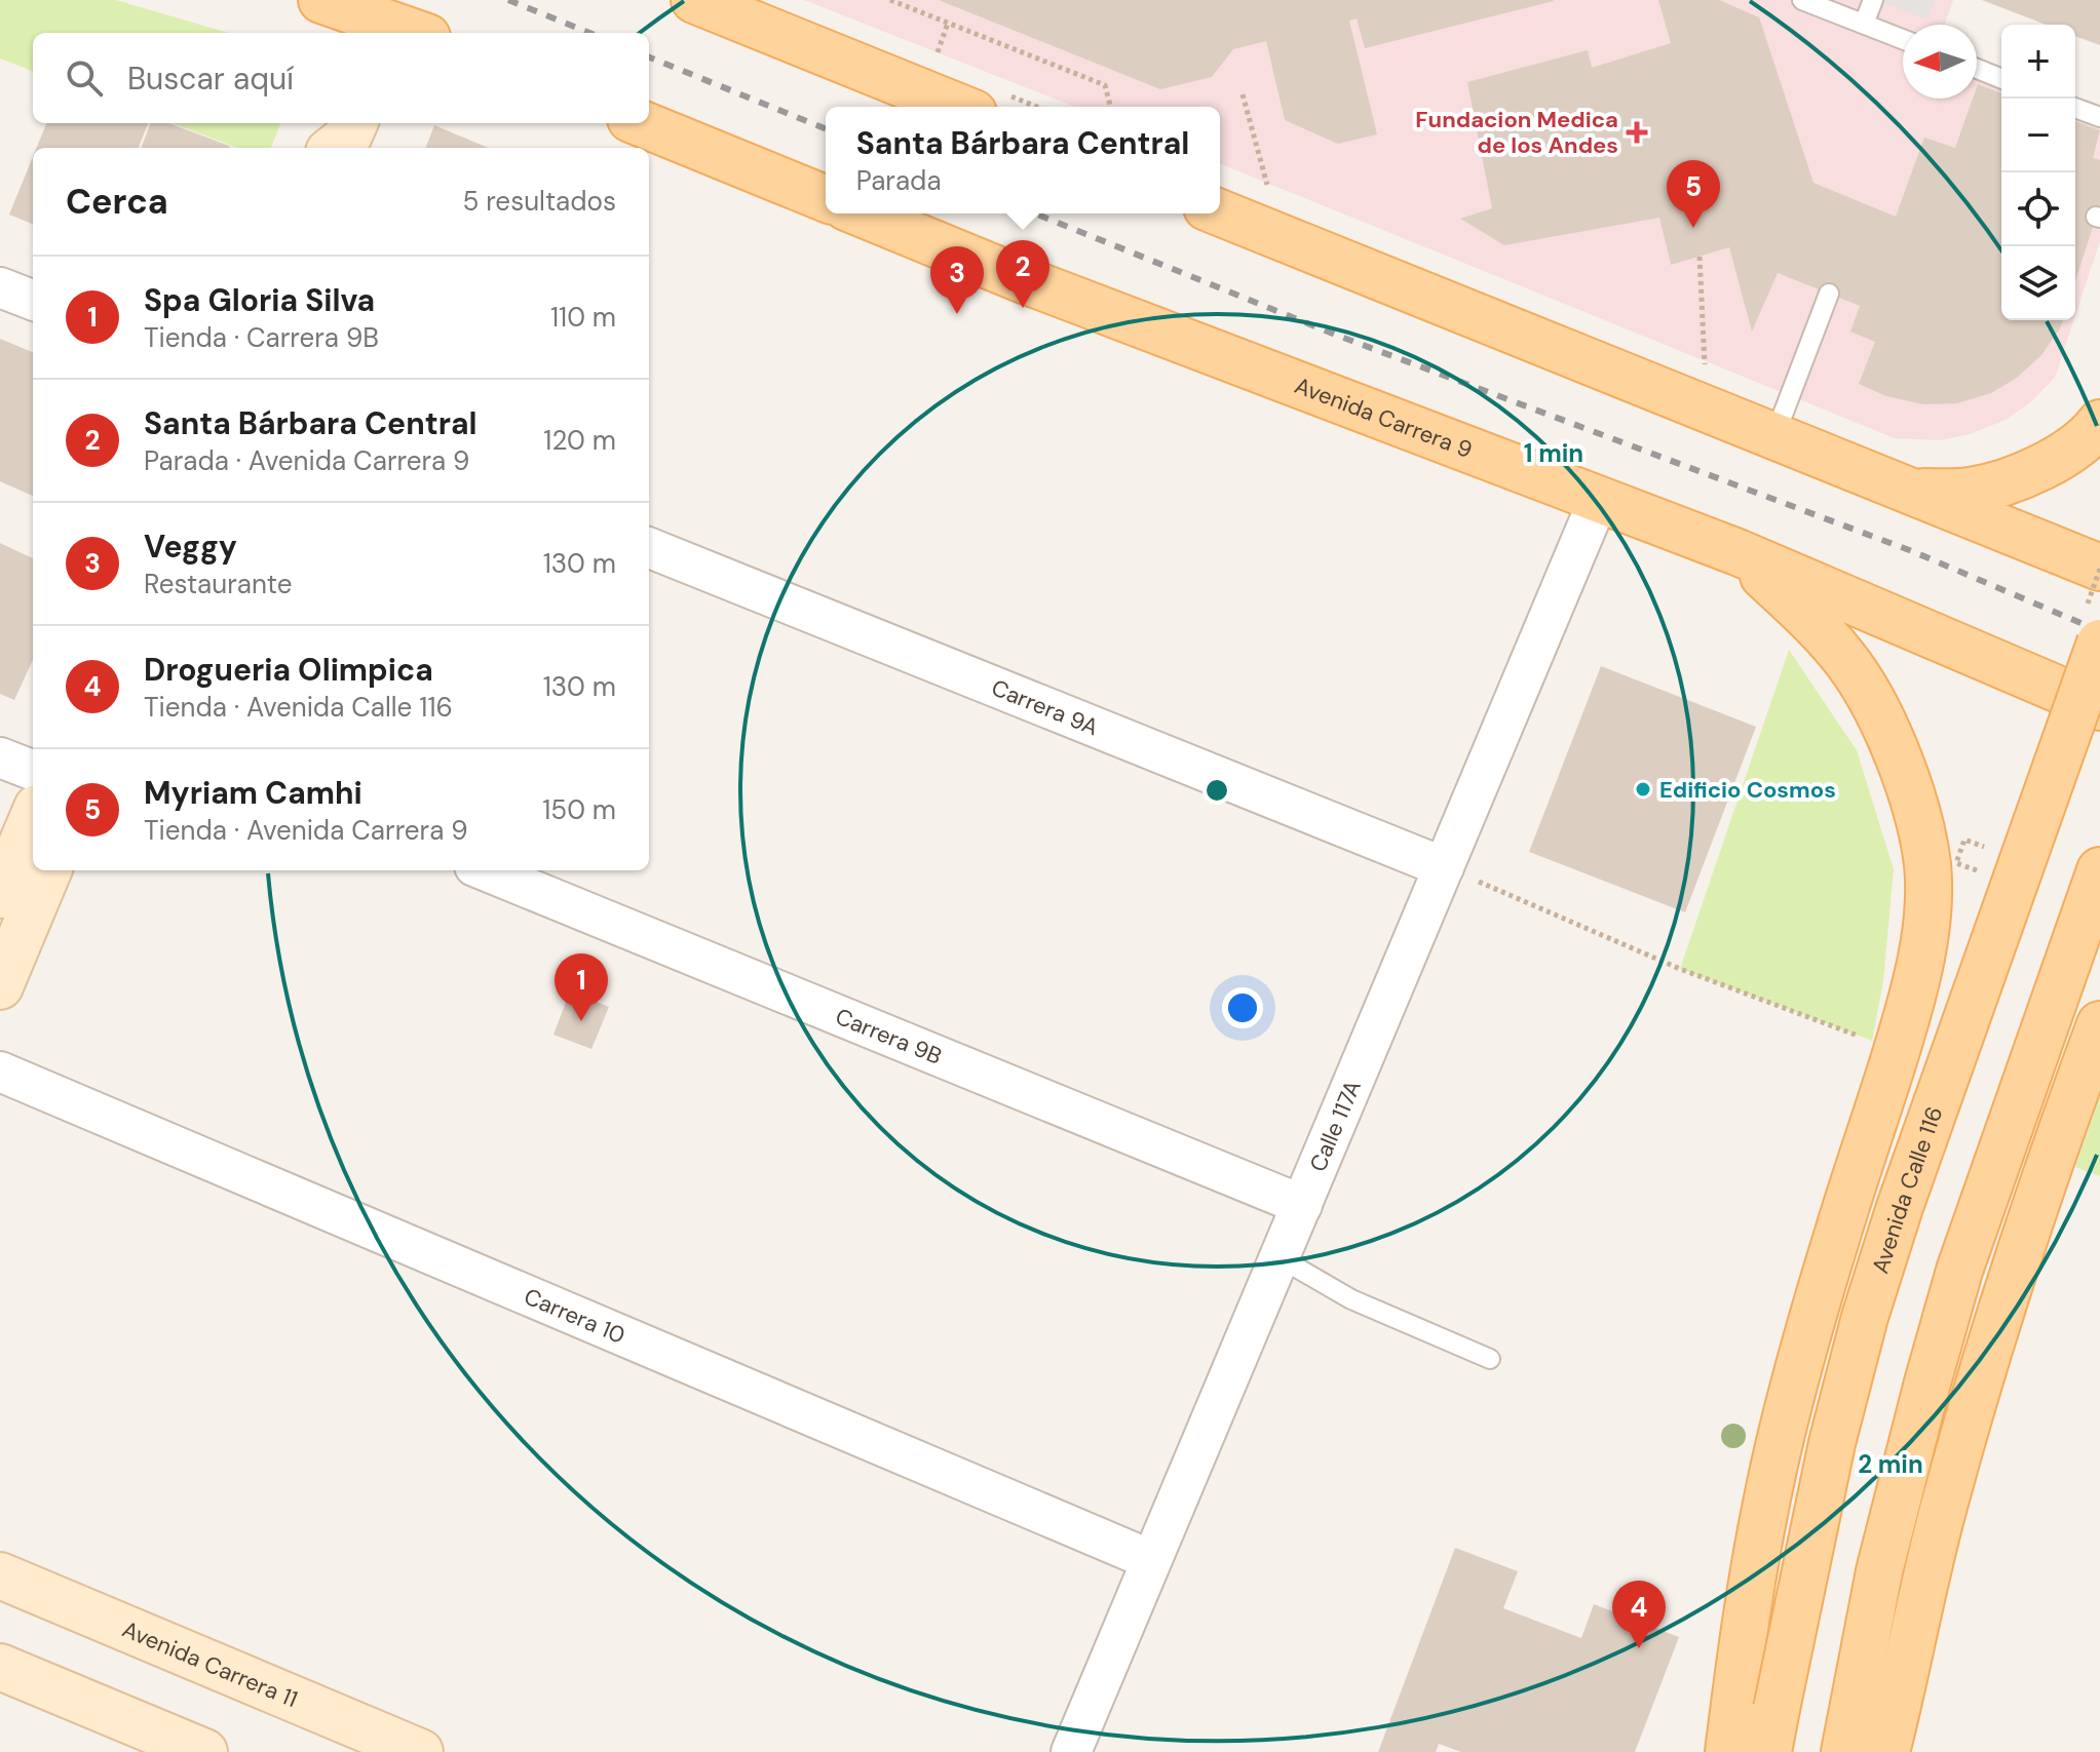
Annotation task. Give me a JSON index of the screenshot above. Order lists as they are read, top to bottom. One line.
{"streets":{"main road":["Avenida Carrera 9","Avenida Calle 116","Avenida Carrera 11"],"street":["Carrera 9A","Carrera 9B","Calle 117A","Carrera 10"]},"crossings":[["Avenida Carrera 9","Calle 117A"],["Carrera 9A","Calle 117A"],["Carrera 9B","Calle 117A"],["Calle 117A","Carrera 10"]],"places":{"health":["Fundacion Medica de los Andes"],"other":["Edificio Cosmos"]},"north":"left","page":{"map_buttons":["+","−"],"search":"Buscar aquí","popup":["Santa Bárbara Central","Parada"],"heading":["Cerca","5 resultados"],"pins":["5","2","3","1","4"],"list":[{"mark":"1","name":"Spa Gloria Silva","note":"Tienda · Carrera 9B","value":"110 m"},{"mark":"2","name":"Santa Bárbara Central","note":"Parada · Avenida Carrera 9","value":"120 m"},{"mark":"3","name":"Veggy","note":"Restaurante","value":"130 m"},{"mark":"4","name":"Drogueria Olimpica","note":"Tienda · Avenida Calle 116","value":"130 m"},{"mark":"5","name":"Myriam Camhi","note":"Tienda · Avenida Carrera 9","value":"150 m"}]},"rings":["1 min","2 min"]}
